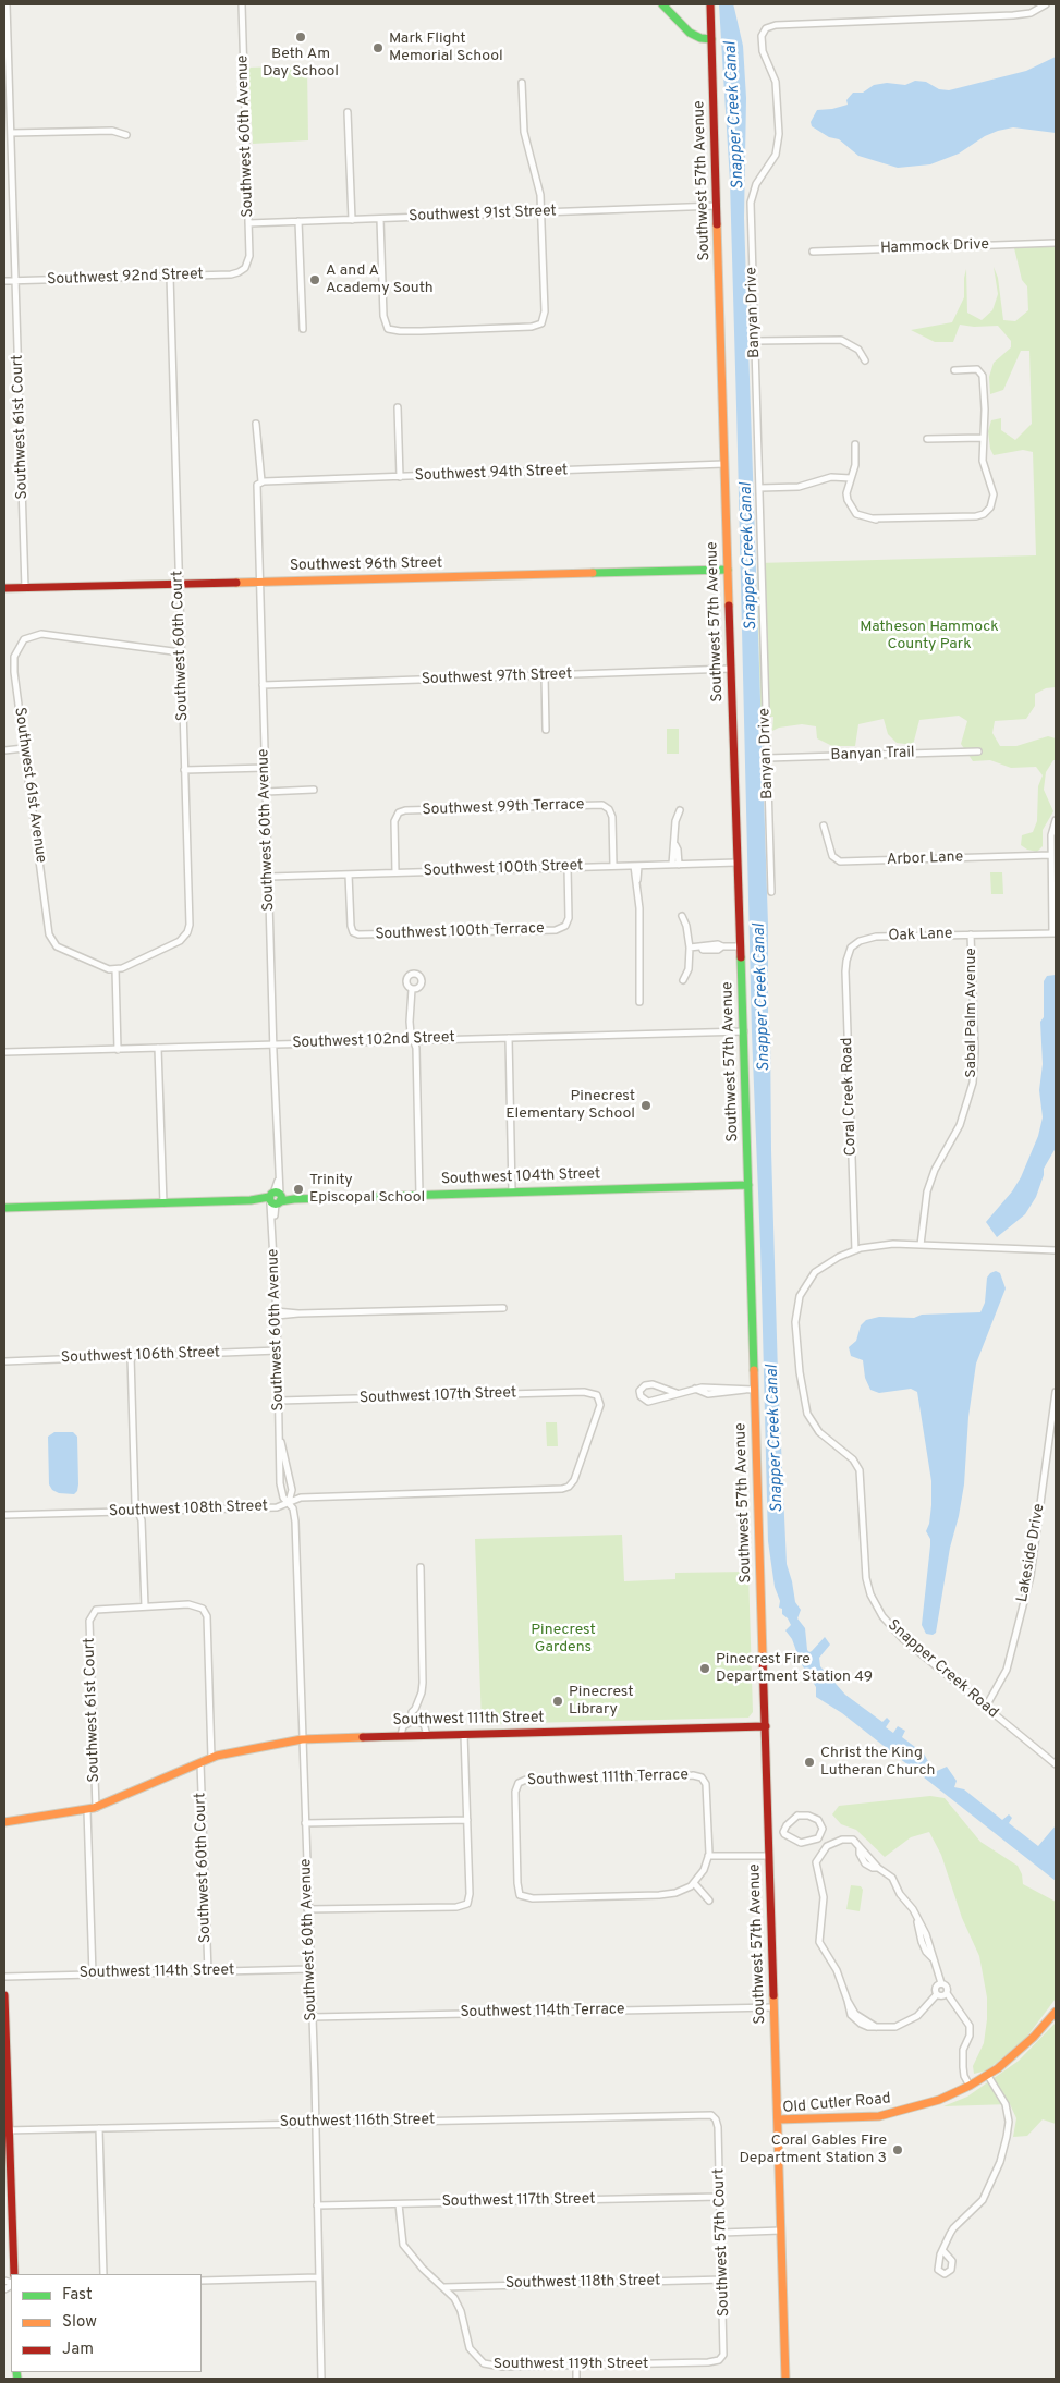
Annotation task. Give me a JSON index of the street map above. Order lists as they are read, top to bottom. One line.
{"streets":{"main road":["Southwest 57th Avenue","Southwest 96th Street","Southwest 104th Street","Southwest 111th Street","Old Cutler Road"],"street":["Southwest 60th Avenue","Southwest 91st Street","Hammock Drive","Southwest 92nd Street","Banyan Drive","Southwest 61st Court","Southwest 94th Street","Southwest 60th Court","Southwest 97th Street","Banyan Trail","Southwest 61st Avenue","Southwest 99th Terrace","Arbor Lane","Southwest 100th Street","Southwest 100th Terrace","Oak Lane","Sabal Palm Avenue","Southwest 102nd Street","Coral Creek Road","Southwest 106th Street","Southwest 107th Street","Southwest 108th Street","Lakeside Drive","Snapper Creek Road","Southwest 111th Terrace","Southwest 114th Street","Southwest 114th Terrace","Southwest 116th Street","Southwest 117th Street","Southwest 57th Court","Southwest 118th Street","Southwest 119th Street"]},"crossings":[["Southwest 60th Avenue","Southwest 91st Street"],["Southwest 60th Avenue","Southwest 92nd Street"],["Southwest 60th Avenue","Southwest 94th Street"],["Southwest 60th Avenue","Southwest 96th Street"],["Southwest 60th Avenue","Southwest 97th Street"],["Southwest 60th Avenue","Southwest 100th Street"],["Southwest 60th Avenue","Southwest 102nd Street"],["Southwest 60th Avenue","Southwest 104th Street"],["Southwest 60th Avenue","Southwest 106th Street"],["Southwest 60th Avenue","Southwest 107th Street"],["Southwest 60th Avenue","Southwest 108th Street"],["Southwest 60th Avenue","Southwest 111th Street"],["Southwest 60th Avenue","Southwest 114th Street"],["Southwest 60th Avenue","Southwest 114th Terrace"],["Southwest 60th Avenue","Southwest 116th Street"],["Southwest 60th Avenue","Southwest 117th Street"],["Southwest 57th Avenue","Southwest 91st Street"],["Southwest 57th Avenue","Southwest 94th Street"],["Southwest 57th Avenue","Southwest 96th Street"],["Southwest 57th Avenue","Southwest 97th Street"],["Southwest 57th Avenue","Southwest 100th Street"],["Southwest 57th Avenue","Southwest 102nd Street"],["Southwest 57th Avenue","Southwest 104th Street"],["Southwest 57th Avenue","Southwest 111th Street"],["Southwest 57th Avenue","Southwest 114th Terrace"],["Southwest 57th Avenue","Old Cutler Road"],["Southwest 92nd Street","Southwest 61st Court"],["Southwest 92nd Street","Southwest 60th Court"],["Banyan Drive","Banyan Trail"],["Southwest 61st Court","Southwest 96th Street"],["Southwest 61st Court","Southwest 111th Street"],["Southwest 96th Street","Southwest 60th Court"],["Southwest 60th Court","Southwest 61st Avenue"],["Southwest 60th Court","Southwest 111th Street"],["Southwest 60th Court","Southwest 114th Street"],["Southwest 99th Terrace","Southwest 100th Street"],["Southwest 100th Street","Southwest 100th Terrace"],["Oak Lane","Sabal Palm Avenue"],["Oak Lane","Coral Creek Road"],["Sabal Palm Avenue","Snapper Creek Road"],["Coral Creek Road","Snapper Creek Road"],["Southwest 107th Street","Southwest 108th Street"],["Lakeside Drive","Snapper Creek Road"],["Southwest 116th Street","Southwest 57th Court"],["Southwest 117th Street","Southwest 57th Court"],["Southwest 57th Court","Southwest 118th Street"],["Southwest 57th Court","Southwest 119th Street"],["Southwest 118th Street","Southwest 119th Street"]],"water":["Snapper Creek Canal"],"parks":["Matheson Hammock County Park","Pinecrest Gardens"],"places":["Beth Am Day School","Mark Flight Memorial School","A and A Academy South","Pinecrest Elementary School","Trinity Episcopal School","Pinecrest Fire Department Station 49","Pinecrest Library","Christ the King Lutheran Church","Coral Gables Fire Department Station 3"],"legend":["Fast","Slow","Jam"]}
